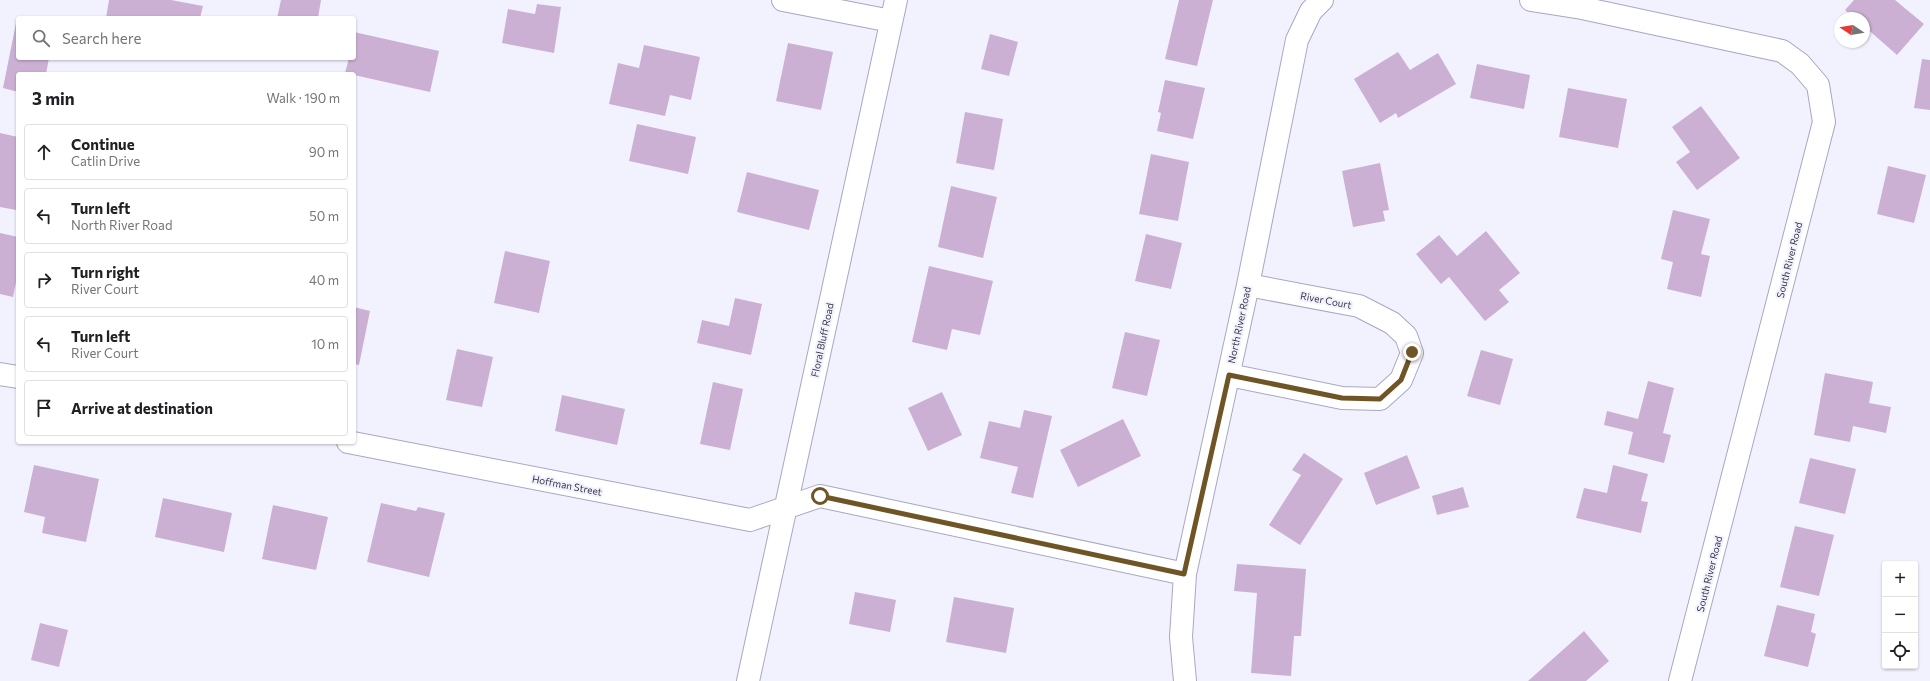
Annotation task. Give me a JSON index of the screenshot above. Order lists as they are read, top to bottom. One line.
{"streets":{"street":["South River Road","River Court","North River Road","Floral Bluff Road","Hoffman Street"]},"crossings":[["River Court","North River Road"],["North River Road","Hoffman Street"],["Floral Bluff Road","Hoffman Street"]],"north":"left","page":{"search":"Search here","heading":["3 min","Walk · 190 m"],"list":[["Continue","Catlin Drive","90 m"],["Turn left","North River Road","50 m"],["Turn right","River Court","40 m"],["Turn left","River Court","10 m"],"Arrive at destination"],"map_buttons":["+","−"]}}
